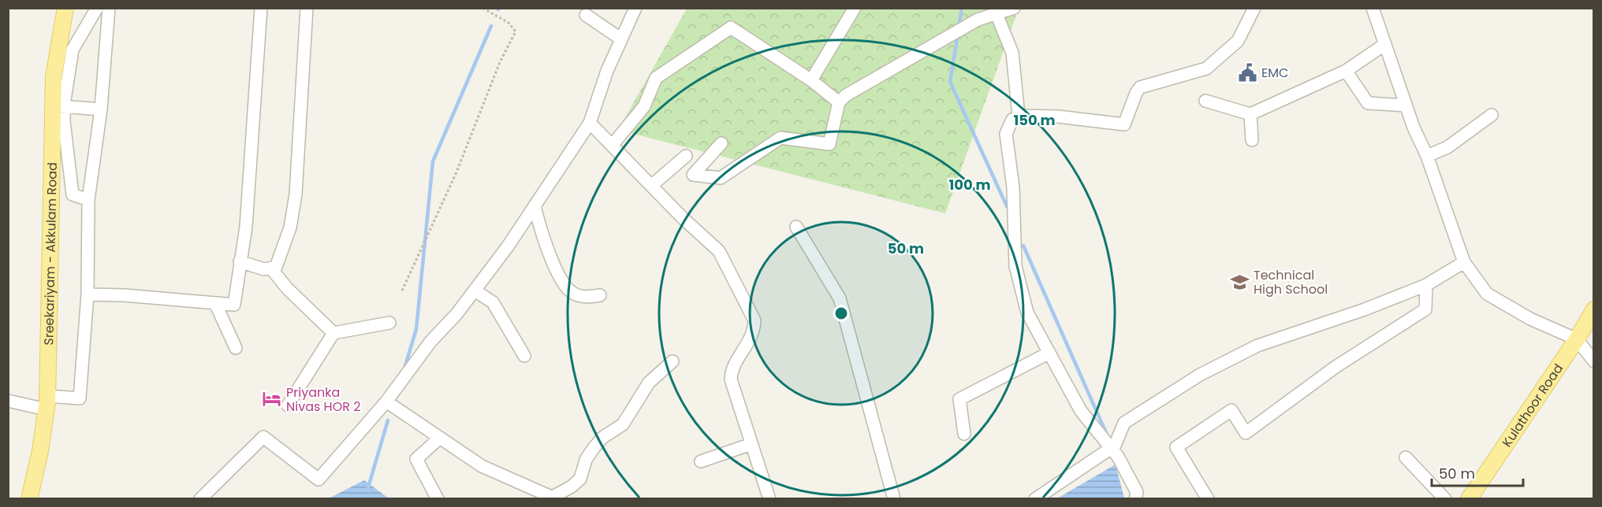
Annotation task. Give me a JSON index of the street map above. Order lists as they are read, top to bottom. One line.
{"streets":{"main road":["Sreekariyam - Akkulam Road","Kulathoor Road"]},"places":{"public building":["EMC"],"school or university":["Technical High School"],"hotel":["Priyanka Nivas HOR 2"]},"scale_bar":"50 m","rings":["150 m","100 m","50 m"]}
